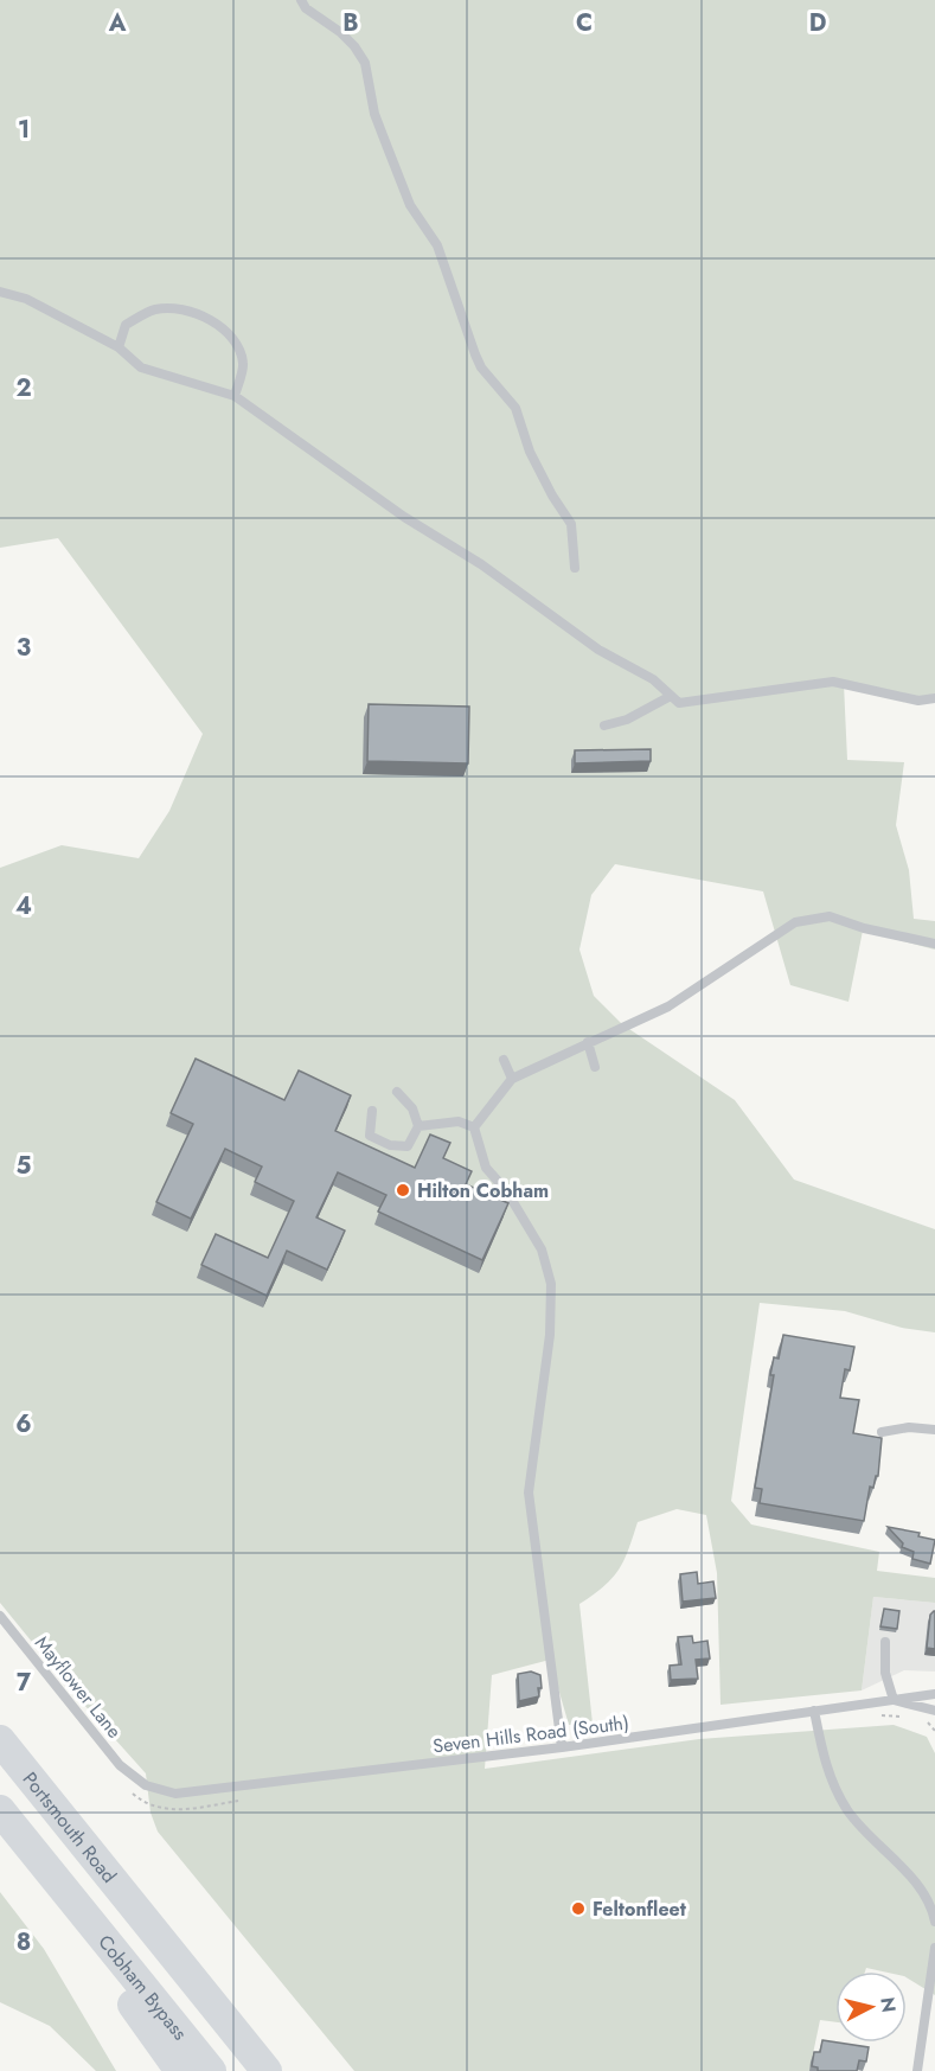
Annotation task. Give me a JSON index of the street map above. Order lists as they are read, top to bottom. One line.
{"streets":{"highway":["Portsmouth Road","Cobham Bypass"],"lane":["Mayflower Lane","Seven Hills Road (South)"]},"crossings":[["Mayflower Lane","Seven Hills Road (South)"]],"places":["Hilton Cobham","Feltonfleet"],"north":"right","grid":{"columns":["A","B","C","D"],"rows":["1","2","3","4","5","6","7","8"]}}
